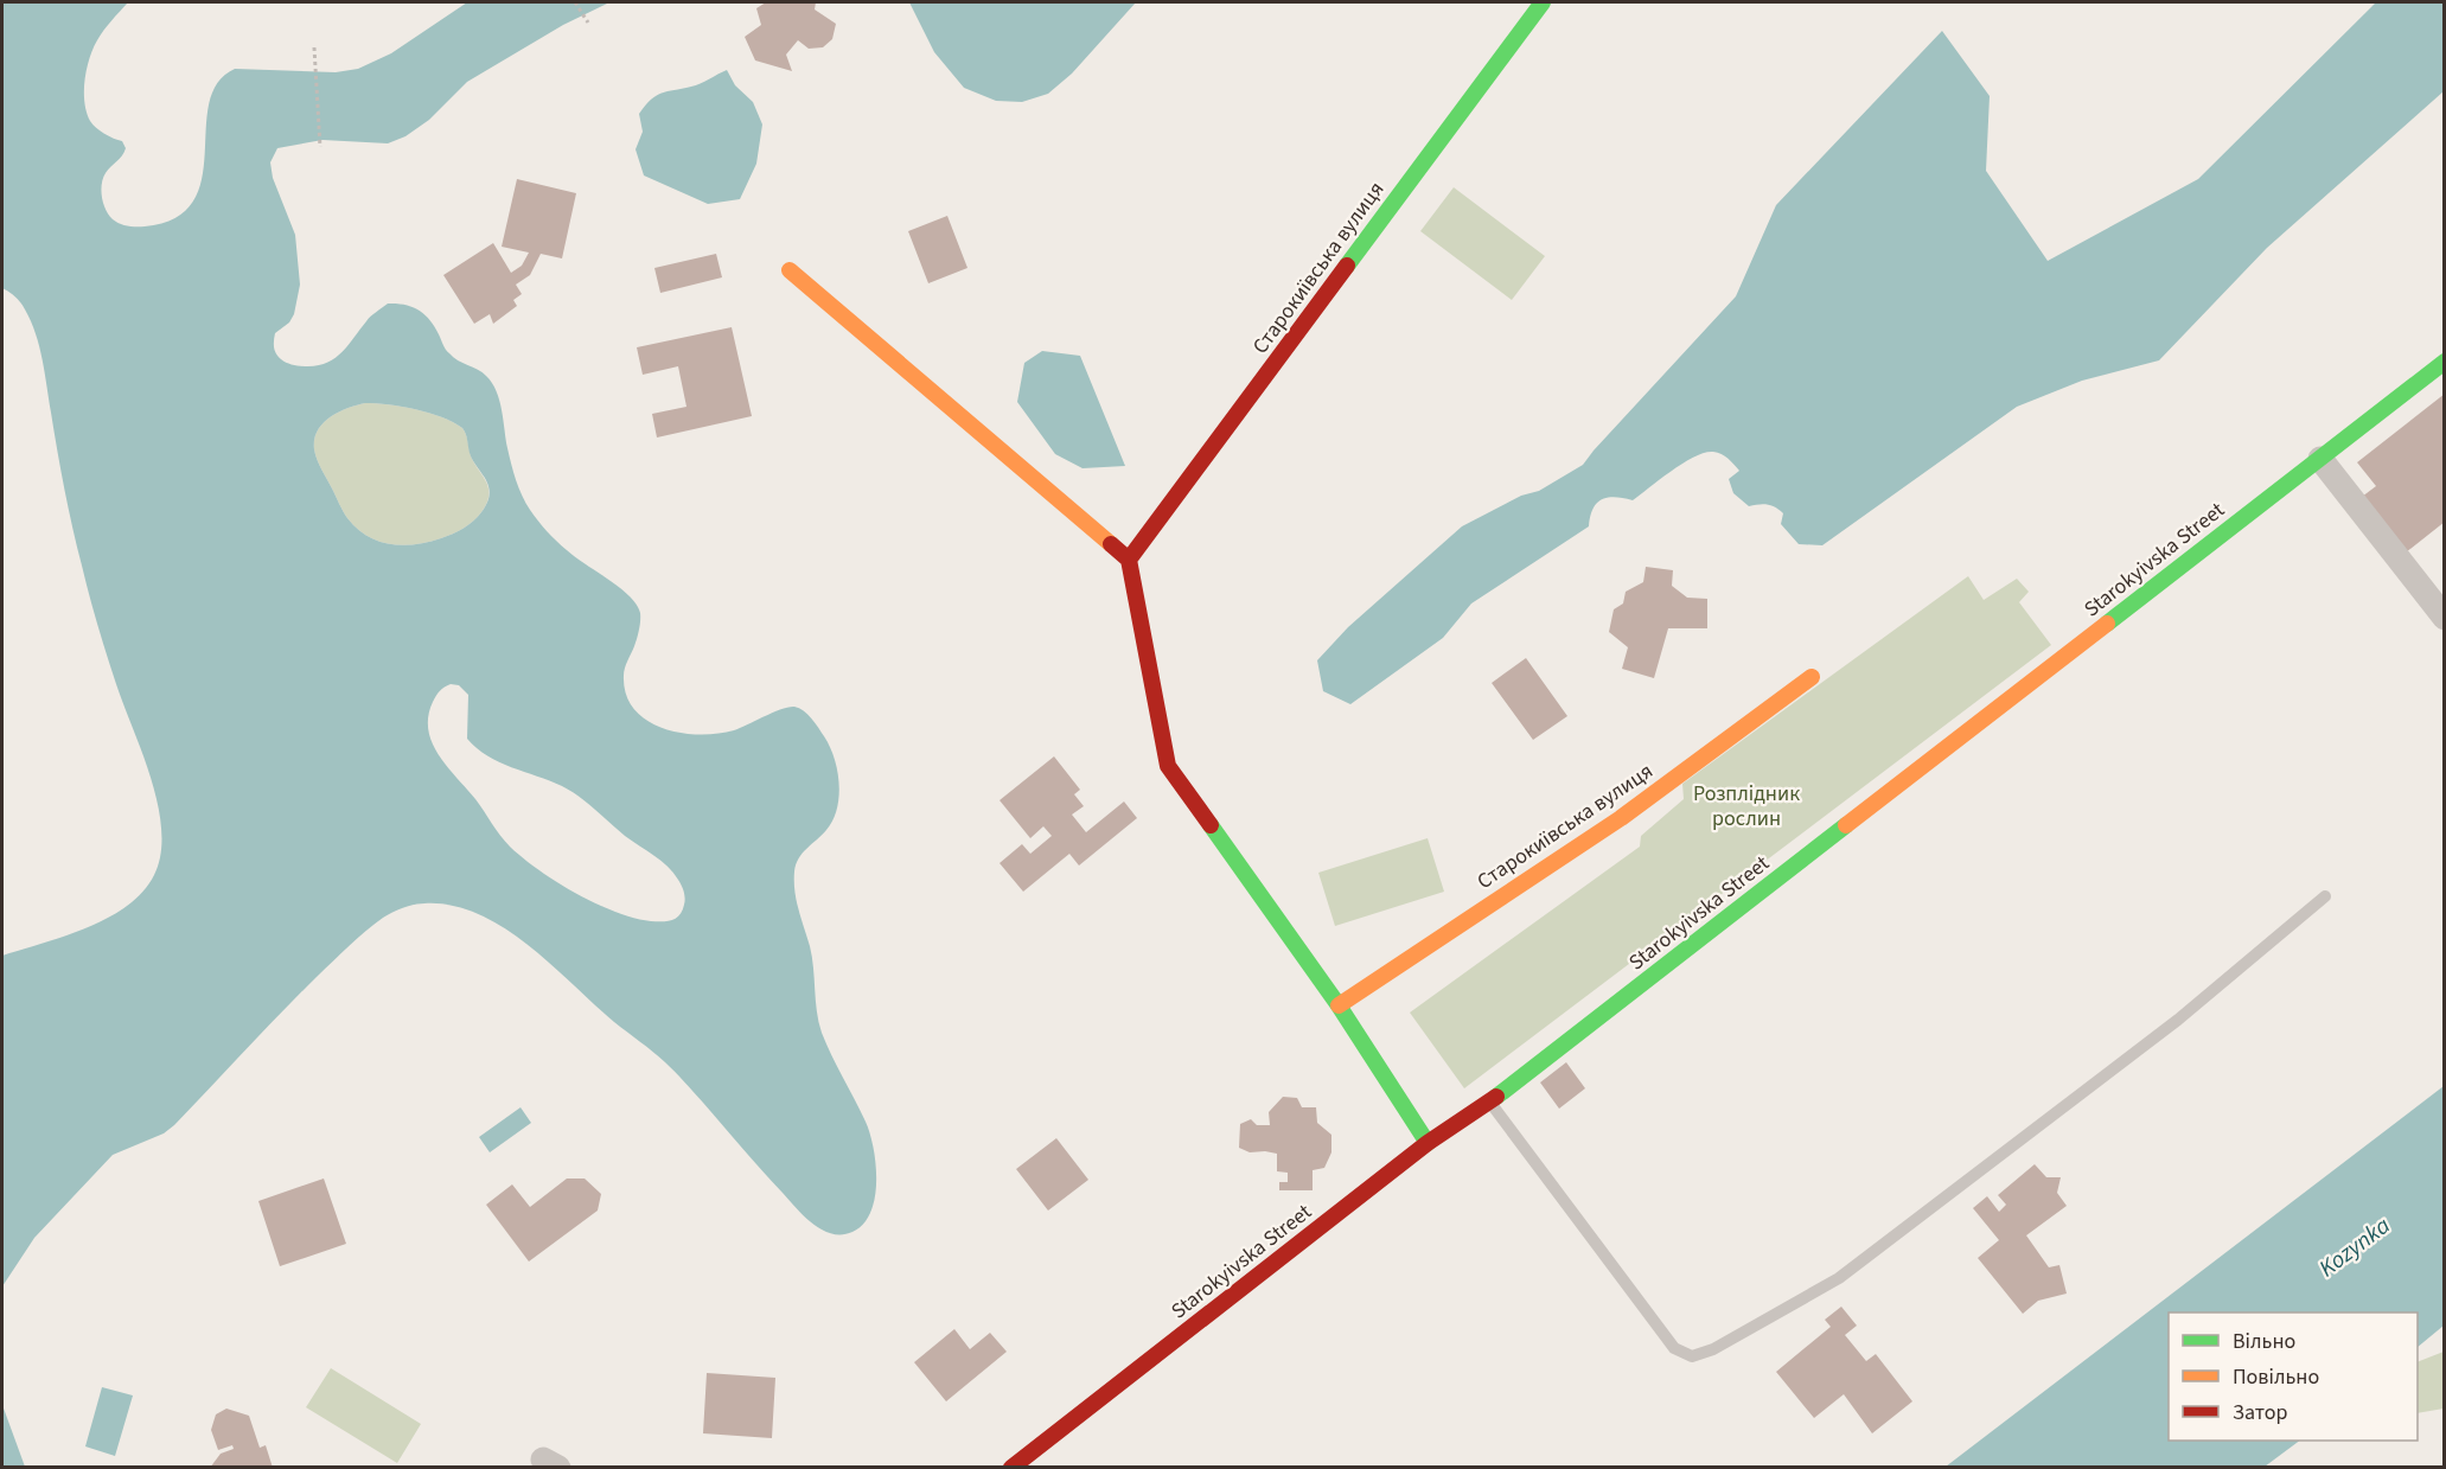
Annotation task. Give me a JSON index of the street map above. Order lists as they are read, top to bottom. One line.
{"streets":{"street":["Старокиївська вулиця","Starokyivska Street"]},"water":["Kozynka"],"parks":["Розплідник рослин"],"legend":["Вільно","Повільно","Затор"]}
